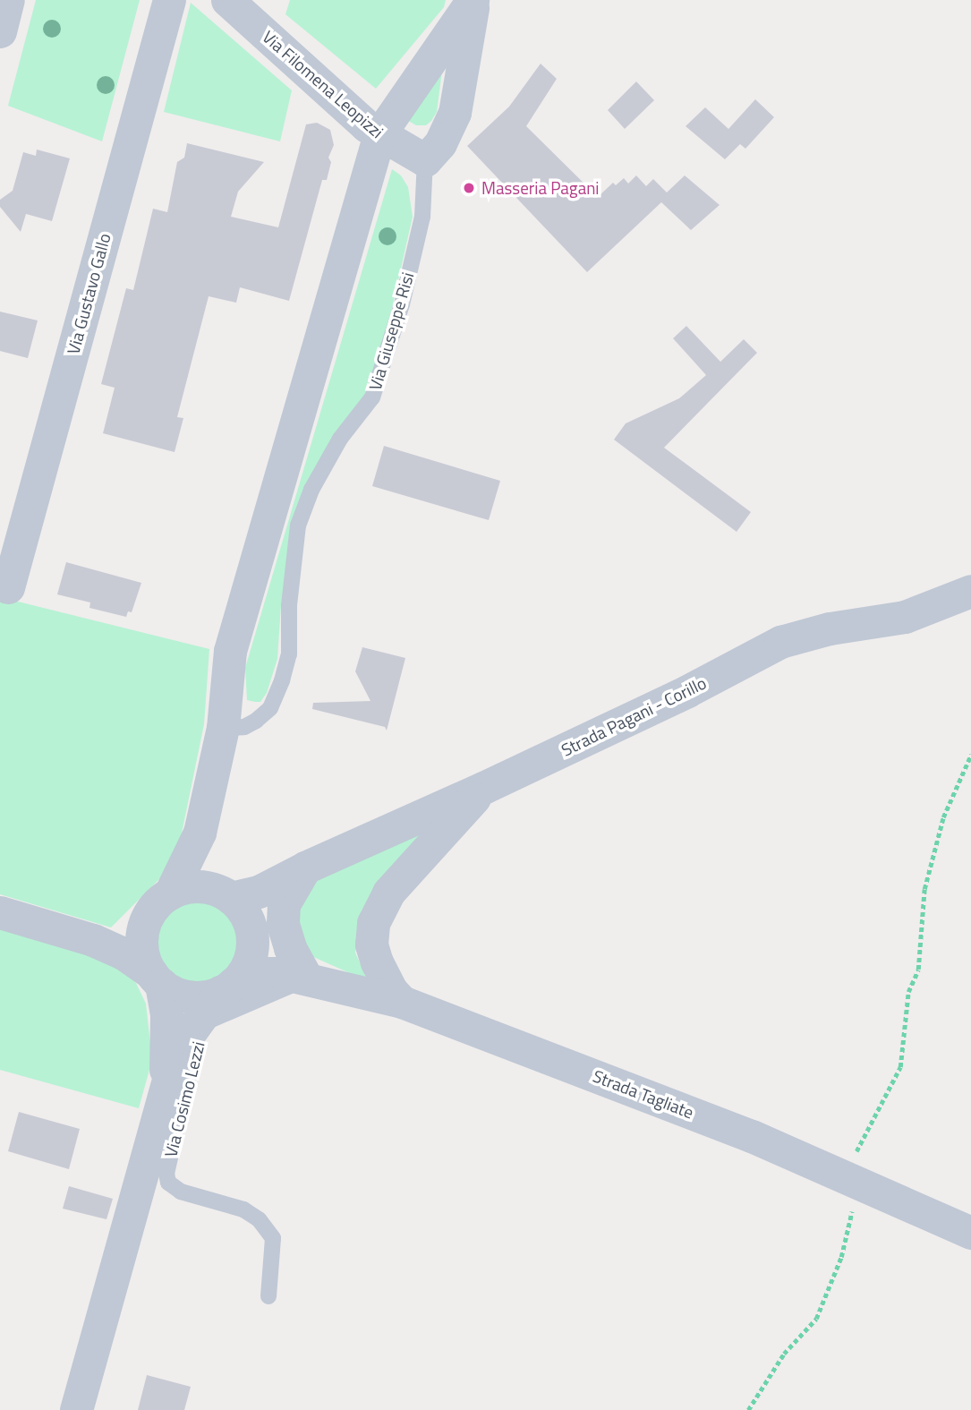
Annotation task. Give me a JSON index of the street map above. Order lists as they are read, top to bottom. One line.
{"streets":{"street":["Via Filomena Leopizzi","Via Gustavo Gallo","Strada Pagani - Corillo","Strada Tagliate","Via Cosimo Lezzi"],"lane":["Via Giuseppe Risi"]},"crossings":[["Via Filomena Leopizzi","Via Giuseppe Risi"],["Strada Pagani - Corillo","Strada Tagliate"],["Strada Pagani - Corillo","Via Cosimo Lezzi"],["Strada Tagliate","Via Cosimo Lezzi"]],"places":["Masseria Pagani"]}
